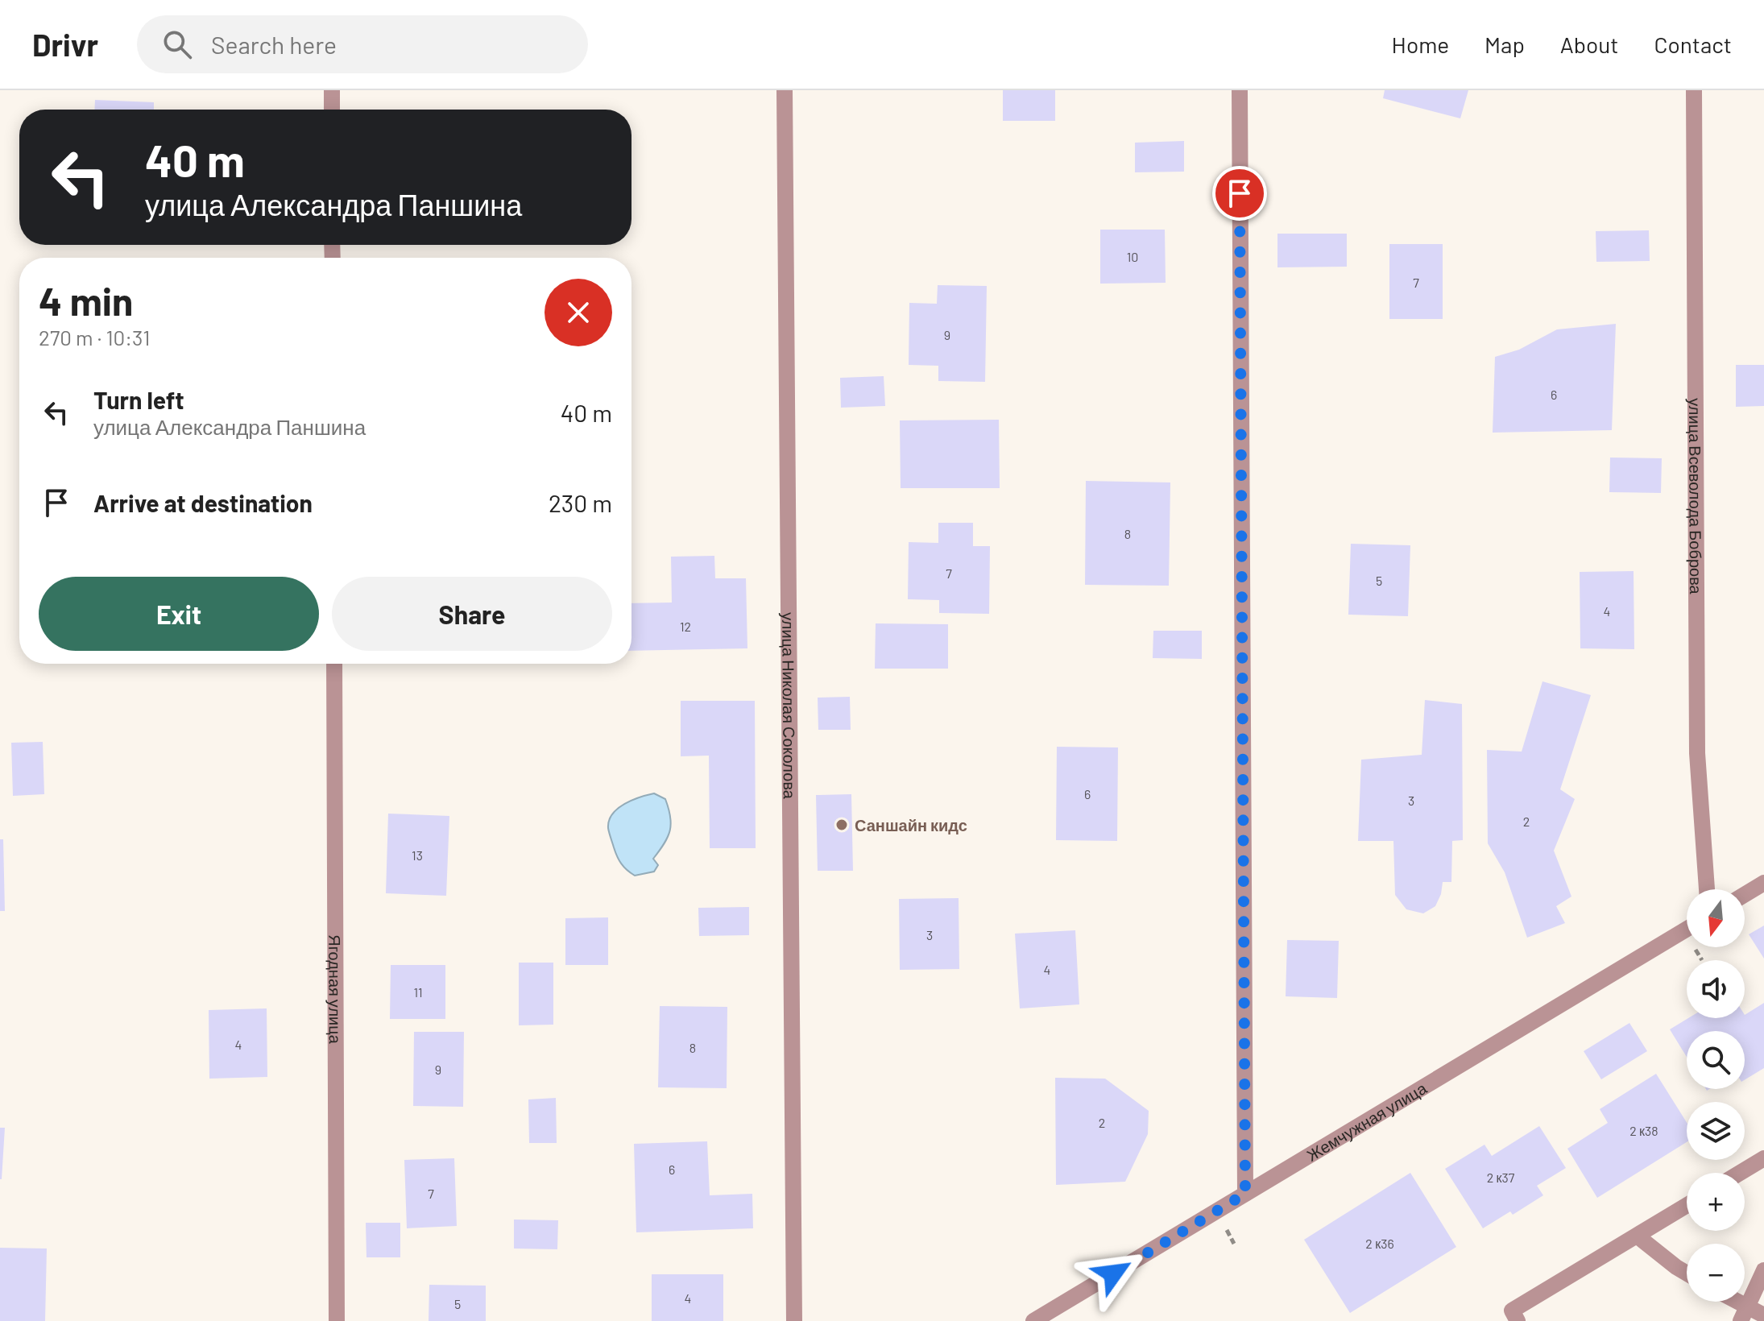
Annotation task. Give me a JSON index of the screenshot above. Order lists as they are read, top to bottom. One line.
{"streets":{"street":["улица Всеволода Боброва","улица Николая Соколова","Ягодная улица","Жемчужная улица"]},"places":["Саншайн кидс"],"house_numbers":["10","7","9","6","8","7","5","4","12","6","3","2","13","3","4","11","4","8","9","2","2 к38","6","2 к37","7","2 к36","4","5"],"north":"bottom","page":{"header":"Drivr","search":"Search here","nav":["Home","Map","About","Contact"],"turn":["40 m","улица Александра Паншина"],"heading":["4 min","270 m · 10:31"],"list":[{"name":"Turn left","note":"улица Александра Паншина","value":"40 m"},{"name":"Arrive at destination","value":"230 m"}],"buttons":["Exit","Share"],"map_buttons":["+","−"]}}
